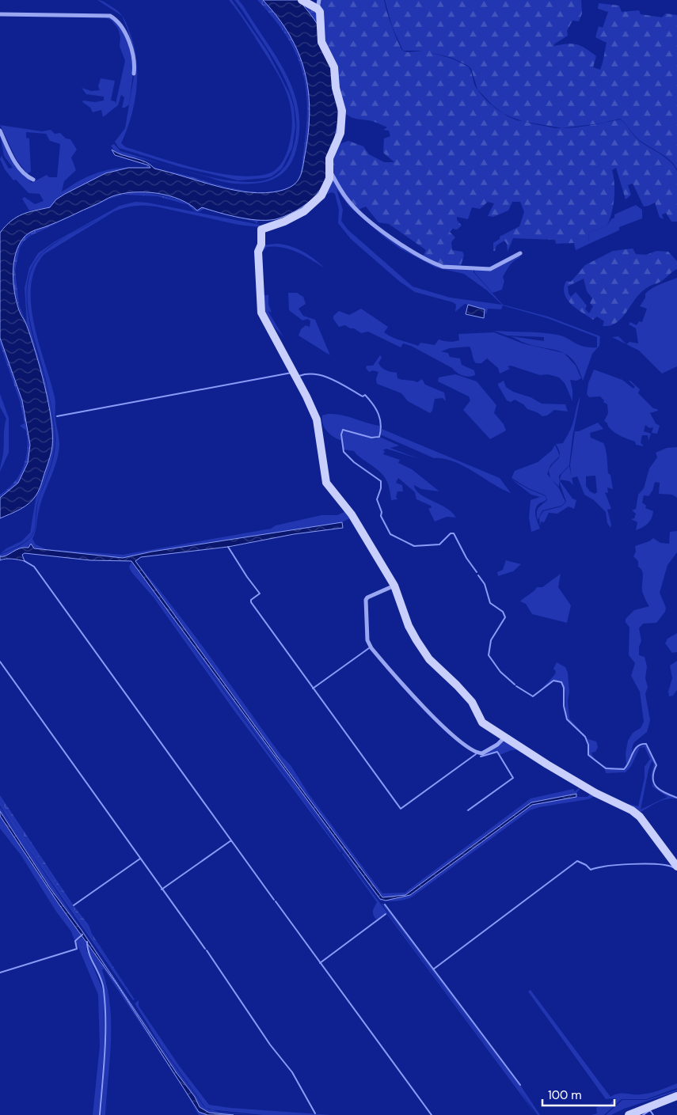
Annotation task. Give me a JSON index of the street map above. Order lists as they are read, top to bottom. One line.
{"scale_bar":"100 m"}
